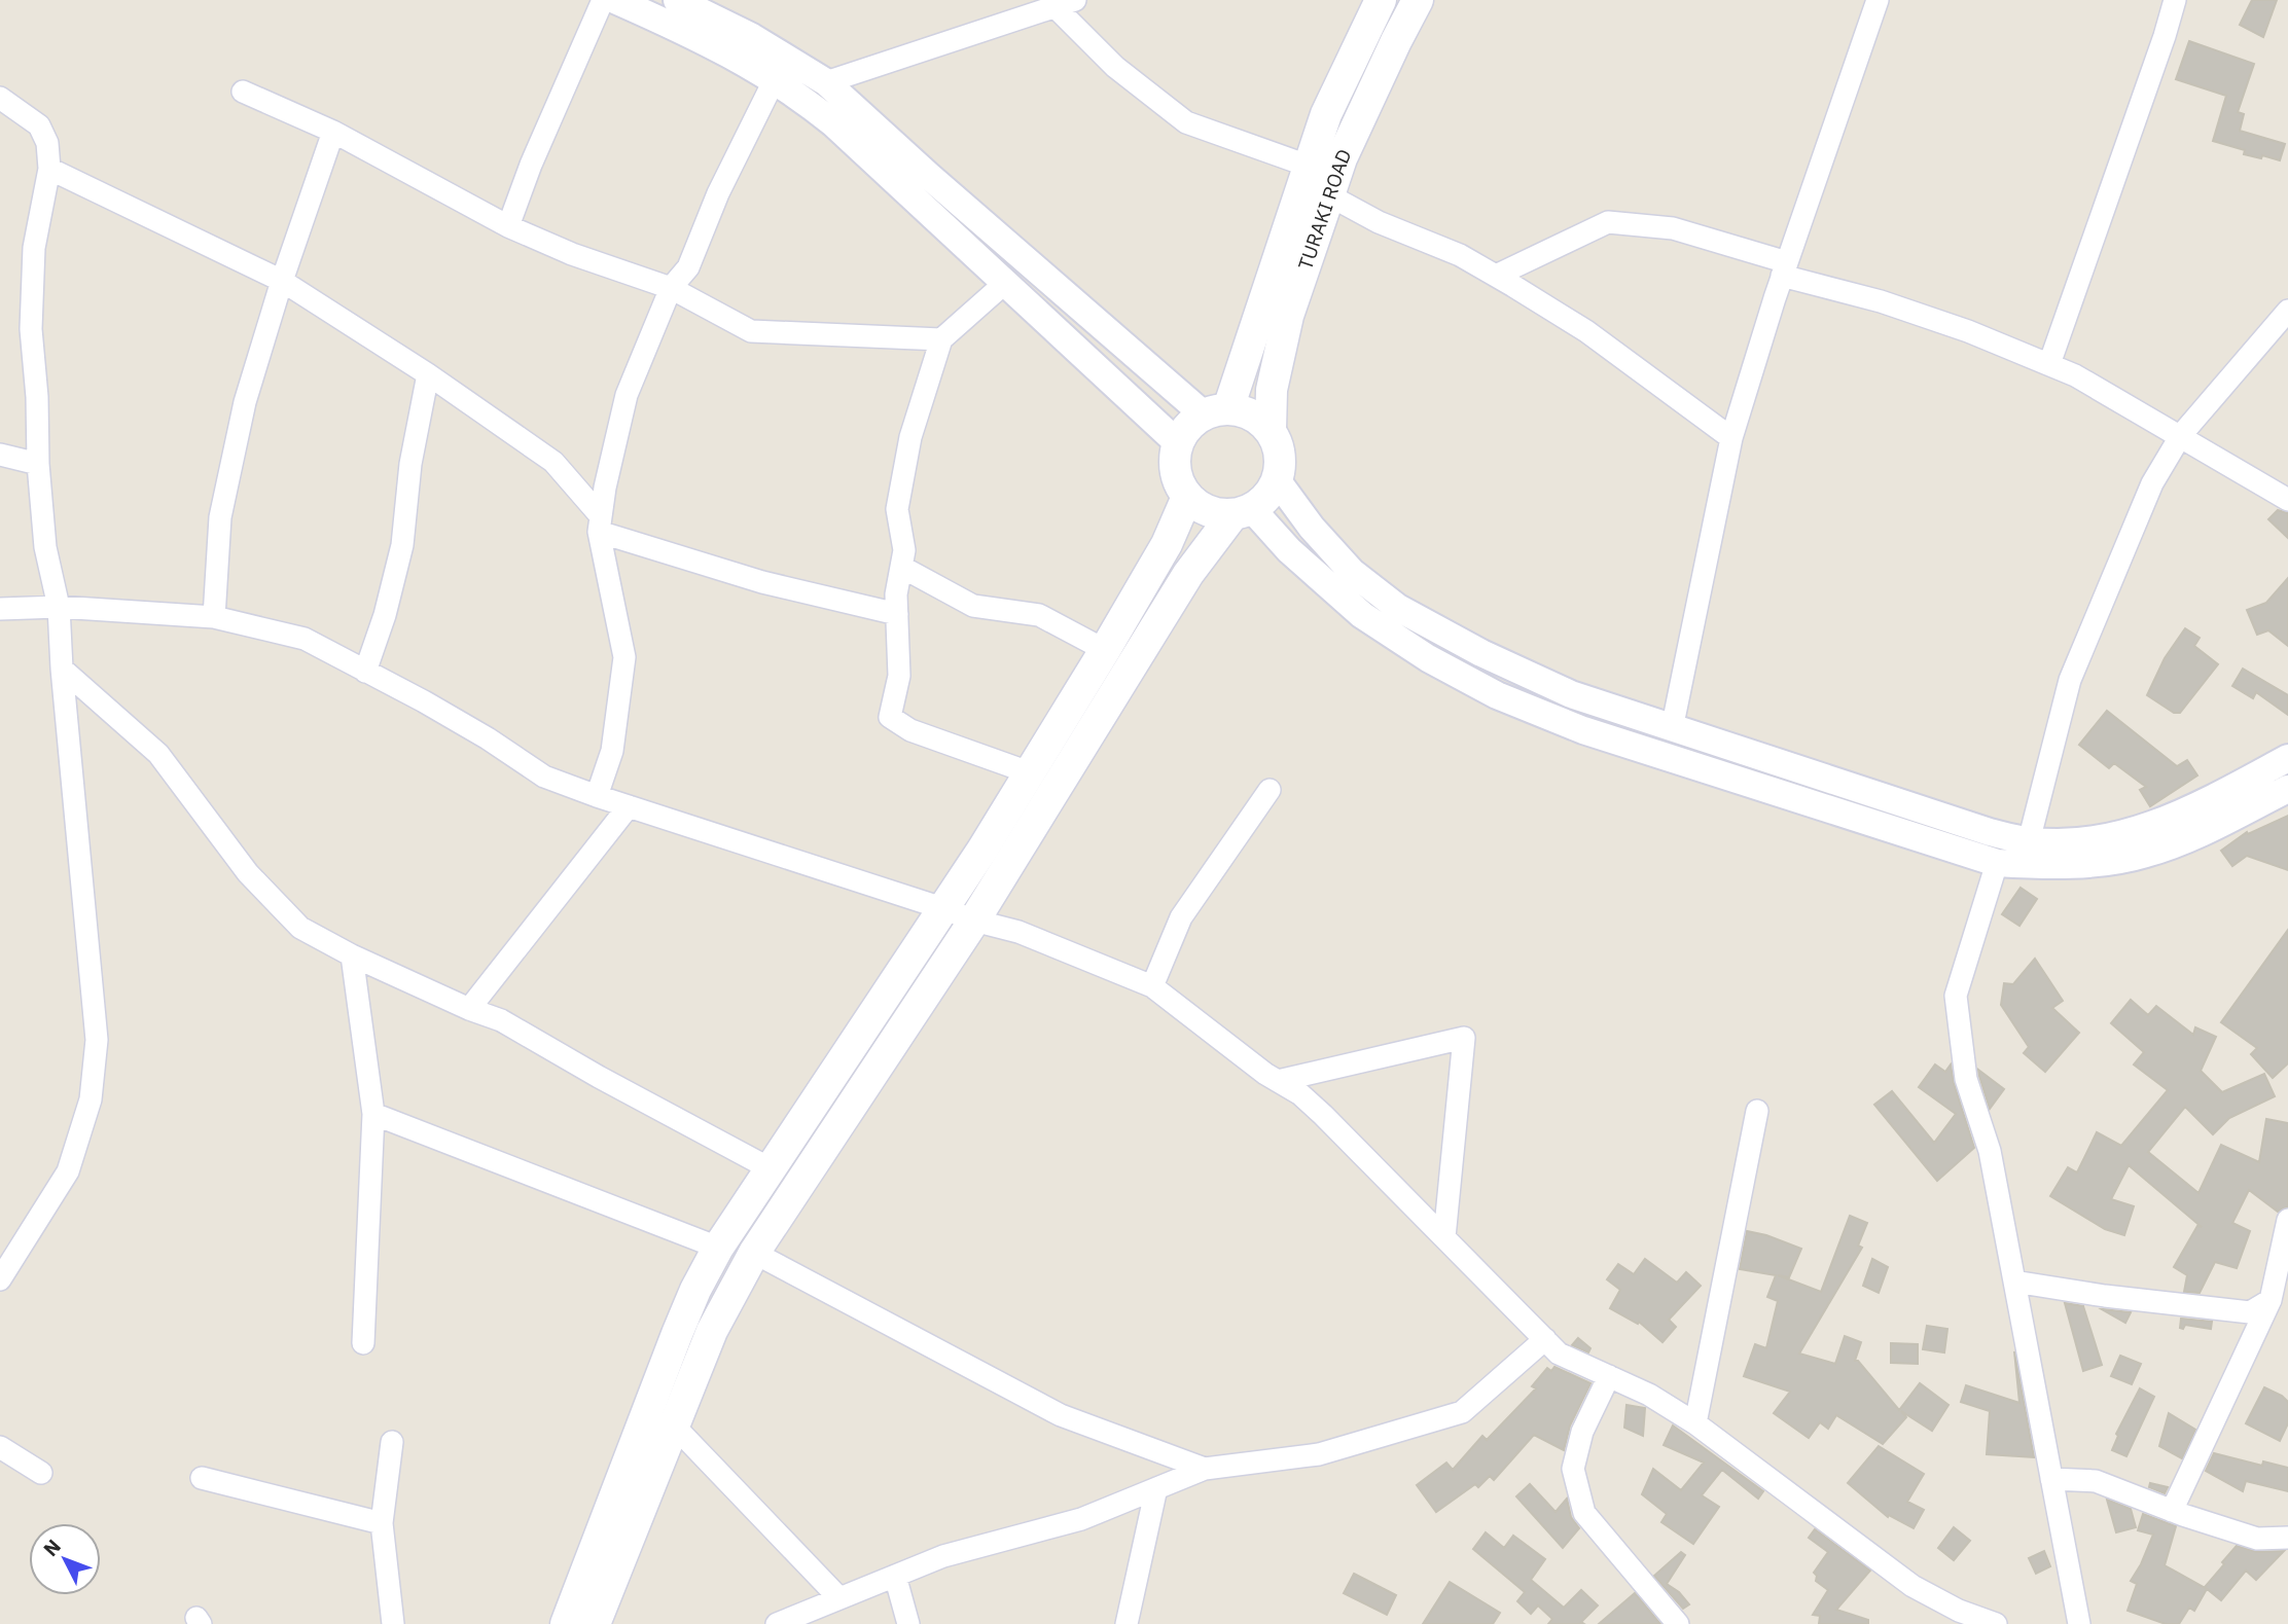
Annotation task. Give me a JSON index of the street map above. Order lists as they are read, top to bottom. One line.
{"streets":{"main road":["TURAKI ROAD"]},"north":"top left"}
